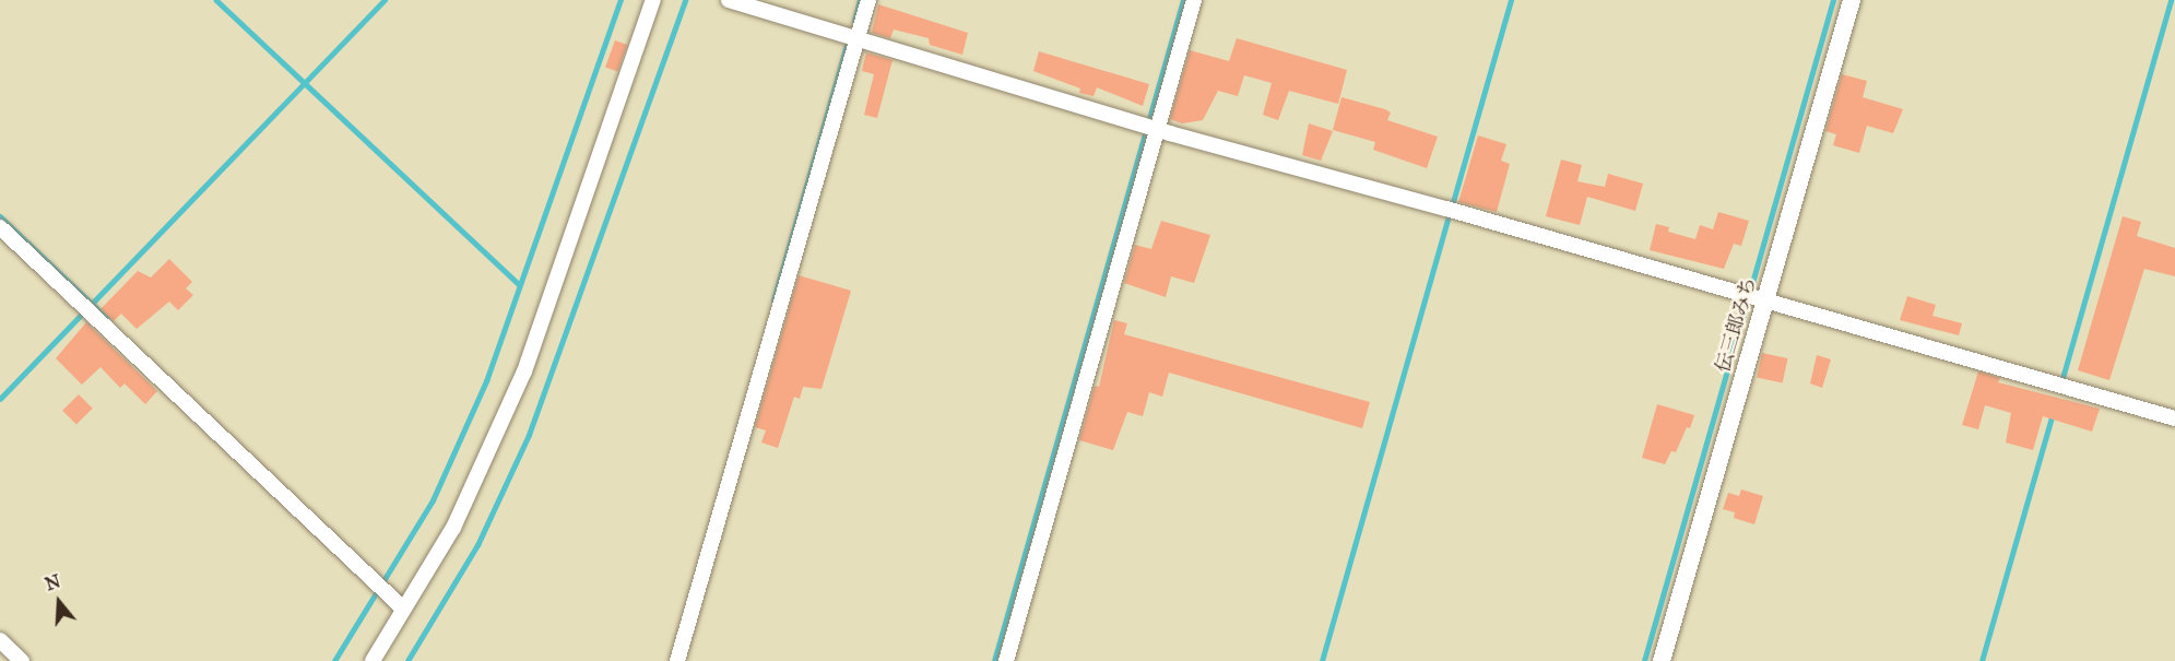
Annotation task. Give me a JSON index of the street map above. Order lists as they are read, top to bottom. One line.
{"streets":{"street":["伝三郎みち"]},"north":"top"}
